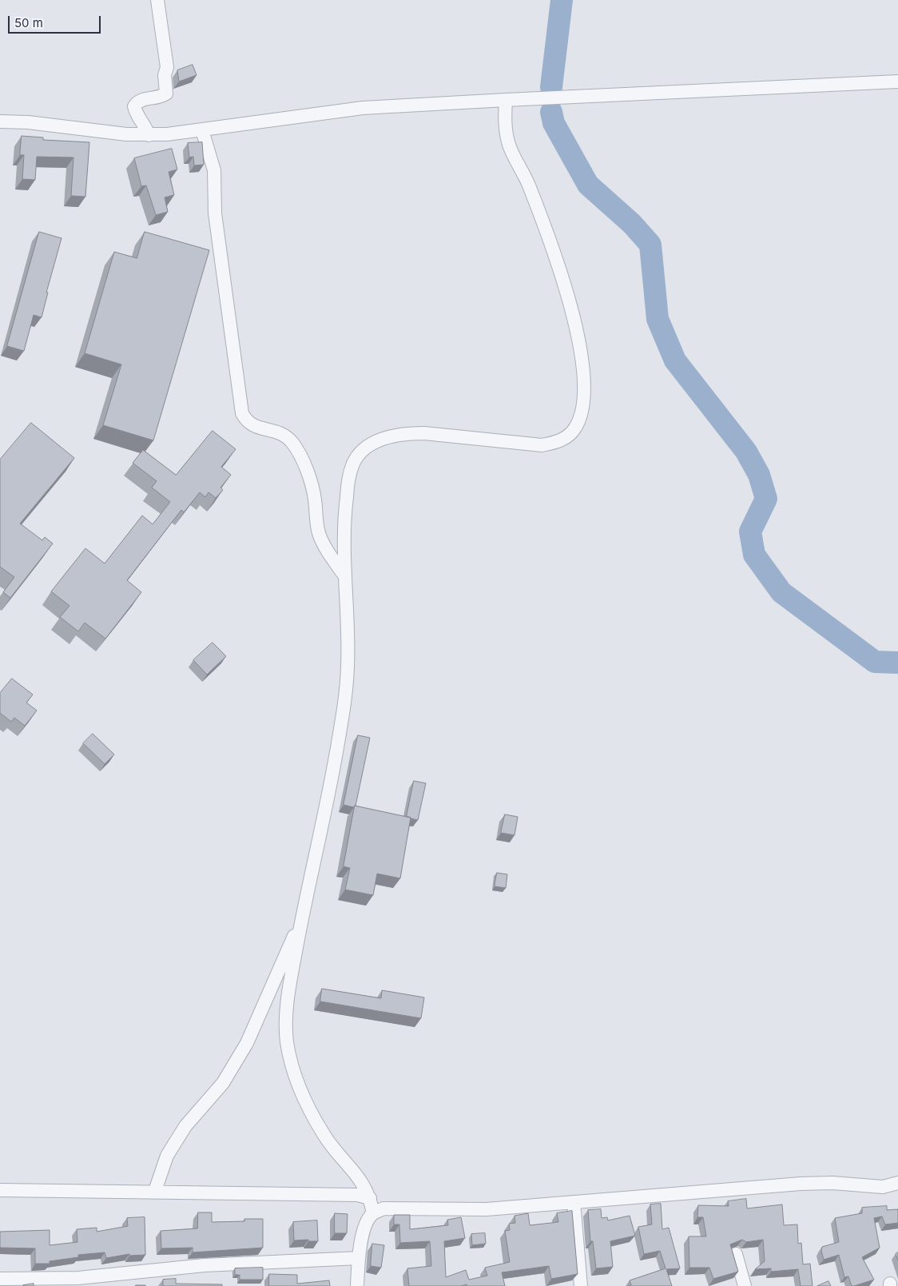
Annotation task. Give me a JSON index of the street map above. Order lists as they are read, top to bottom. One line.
{"scale_bar":"50 m"}
